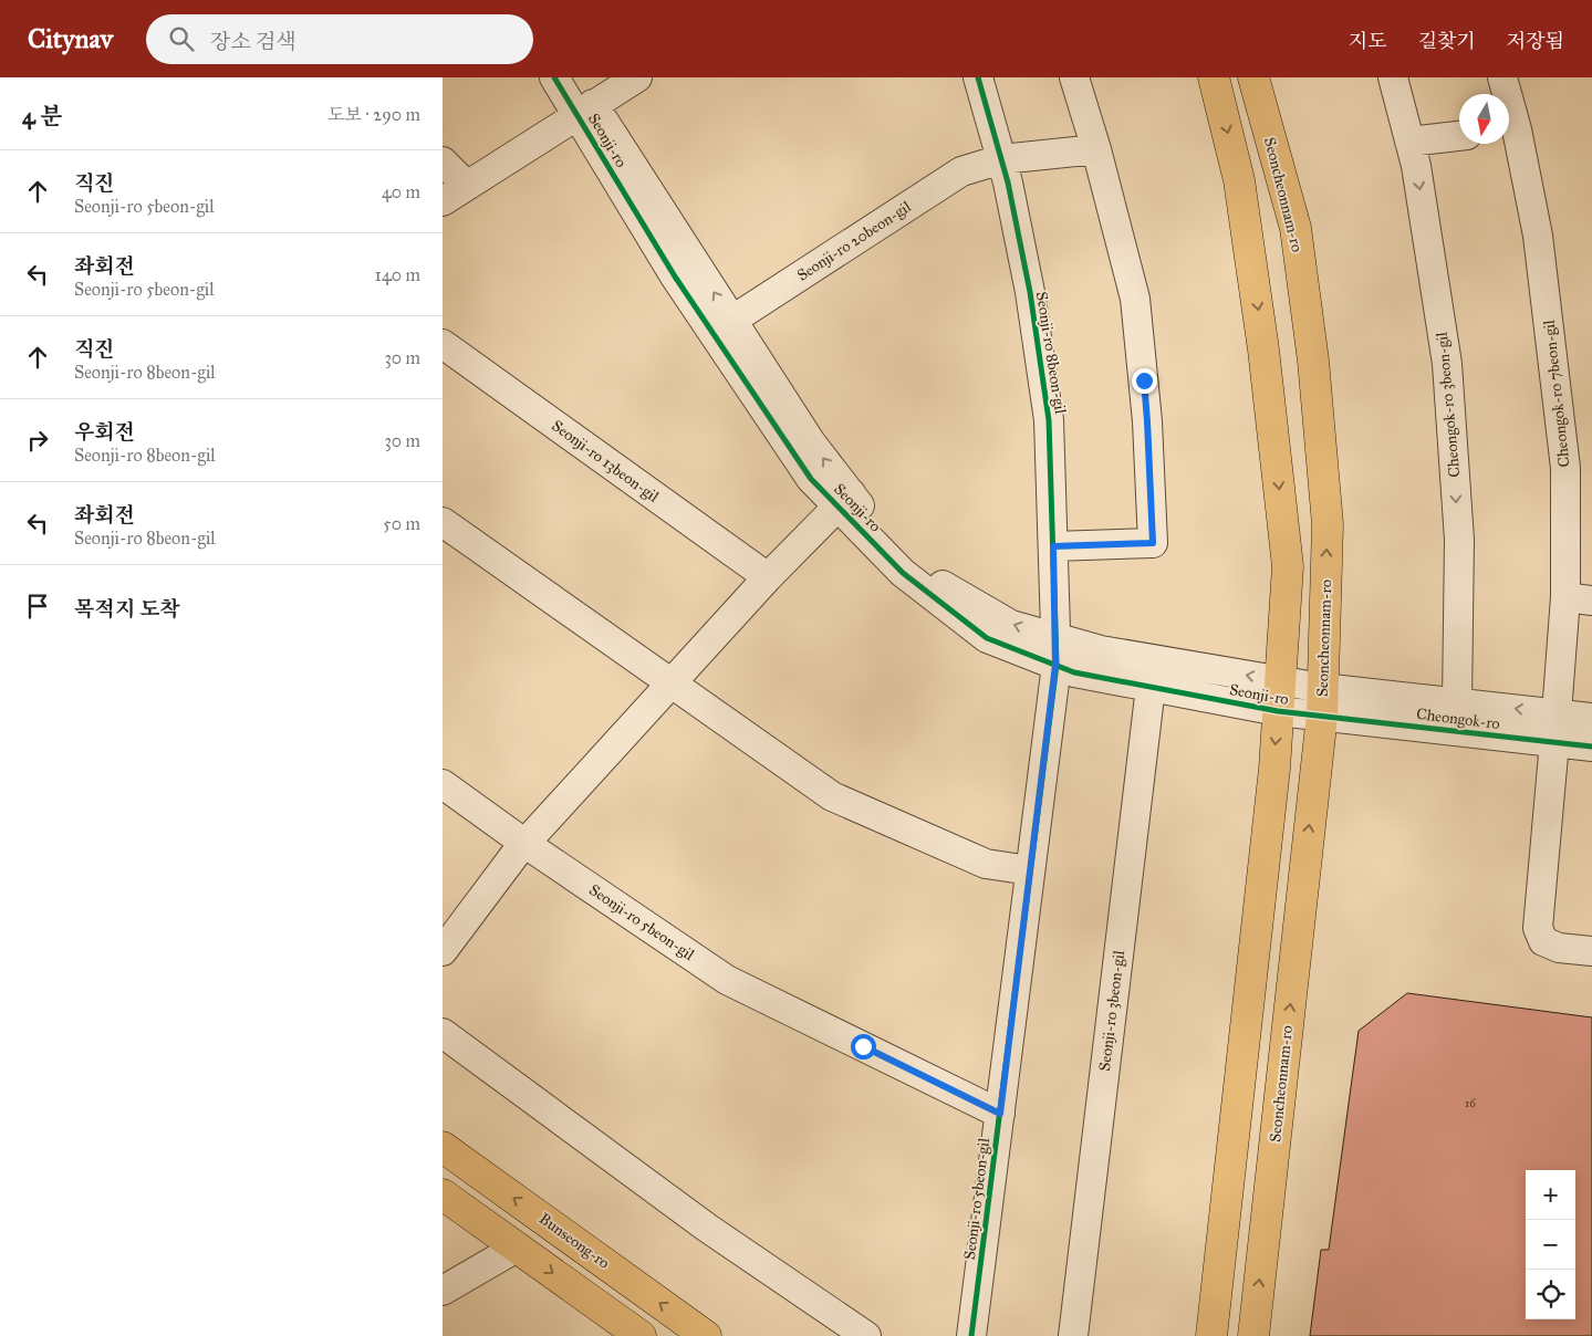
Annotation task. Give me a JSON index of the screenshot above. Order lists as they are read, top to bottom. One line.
{"streets":{"main road":["Seoncheonnam-ro","Bunseong-ro"],"street":["Seonji-ro","Seonji-ro 20beon-gil","Seonji-ro 8beon-gil","Cheongok-ro 7beon-gil","Cheongok-ro 3beon-gil","Seonji-ro 13beon-gil","Cheongok-ro","Seonji-ro 5beon-gil","Seonji-ro 3beon-gil"]},"crossings":[["Seonji-ro","Seoncheonnam-ro"],["Seonji-ro","Seonji-ro 20beon-gil"],["Seonji-ro","Seonji-ro 8beon-gil"],["Seonji-ro","Cheongok-ro"],["Seonji-ro","Seonji-ro 5beon-gil"],["Seonji-ro","Seonji-ro 3beon-gil"],["Seoncheonnam-ro","Cheongok-ro"],["Seonji-ro 20beon-gil","Seonji-ro 8beon-gil"],["Seonji-ro 8beon-gil","Seonji-ro 5beon-gil"],["Cheongok-ro 7beon-gil","Cheongok-ro"],["Cheongok-ro 3beon-gil","Cheongok-ro"]],"one_way":["Cheongok-ro 3beon-gil"],"house_numbers":["16"],"north":"bottom","page":{"header":"Citynav","search":"장소 검색","nav":["지도","길찾기","저장됨"],"heading":["4 분","도보 · 290 m"],"list":[["직진","Seonji-ro 5beon-gil","40 m"],["좌회전","Seonji-ro 5beon-gil","140 m"],["직진","Seonji-ro 8beon-gil","30 m"],["우회전","Seonji-ro 8beon-gil","30 m"],["좌회전","Seonji-ro 8beon-gil","50 m"],"목적지 도착"],"map_buttons":["+","−"]}}
